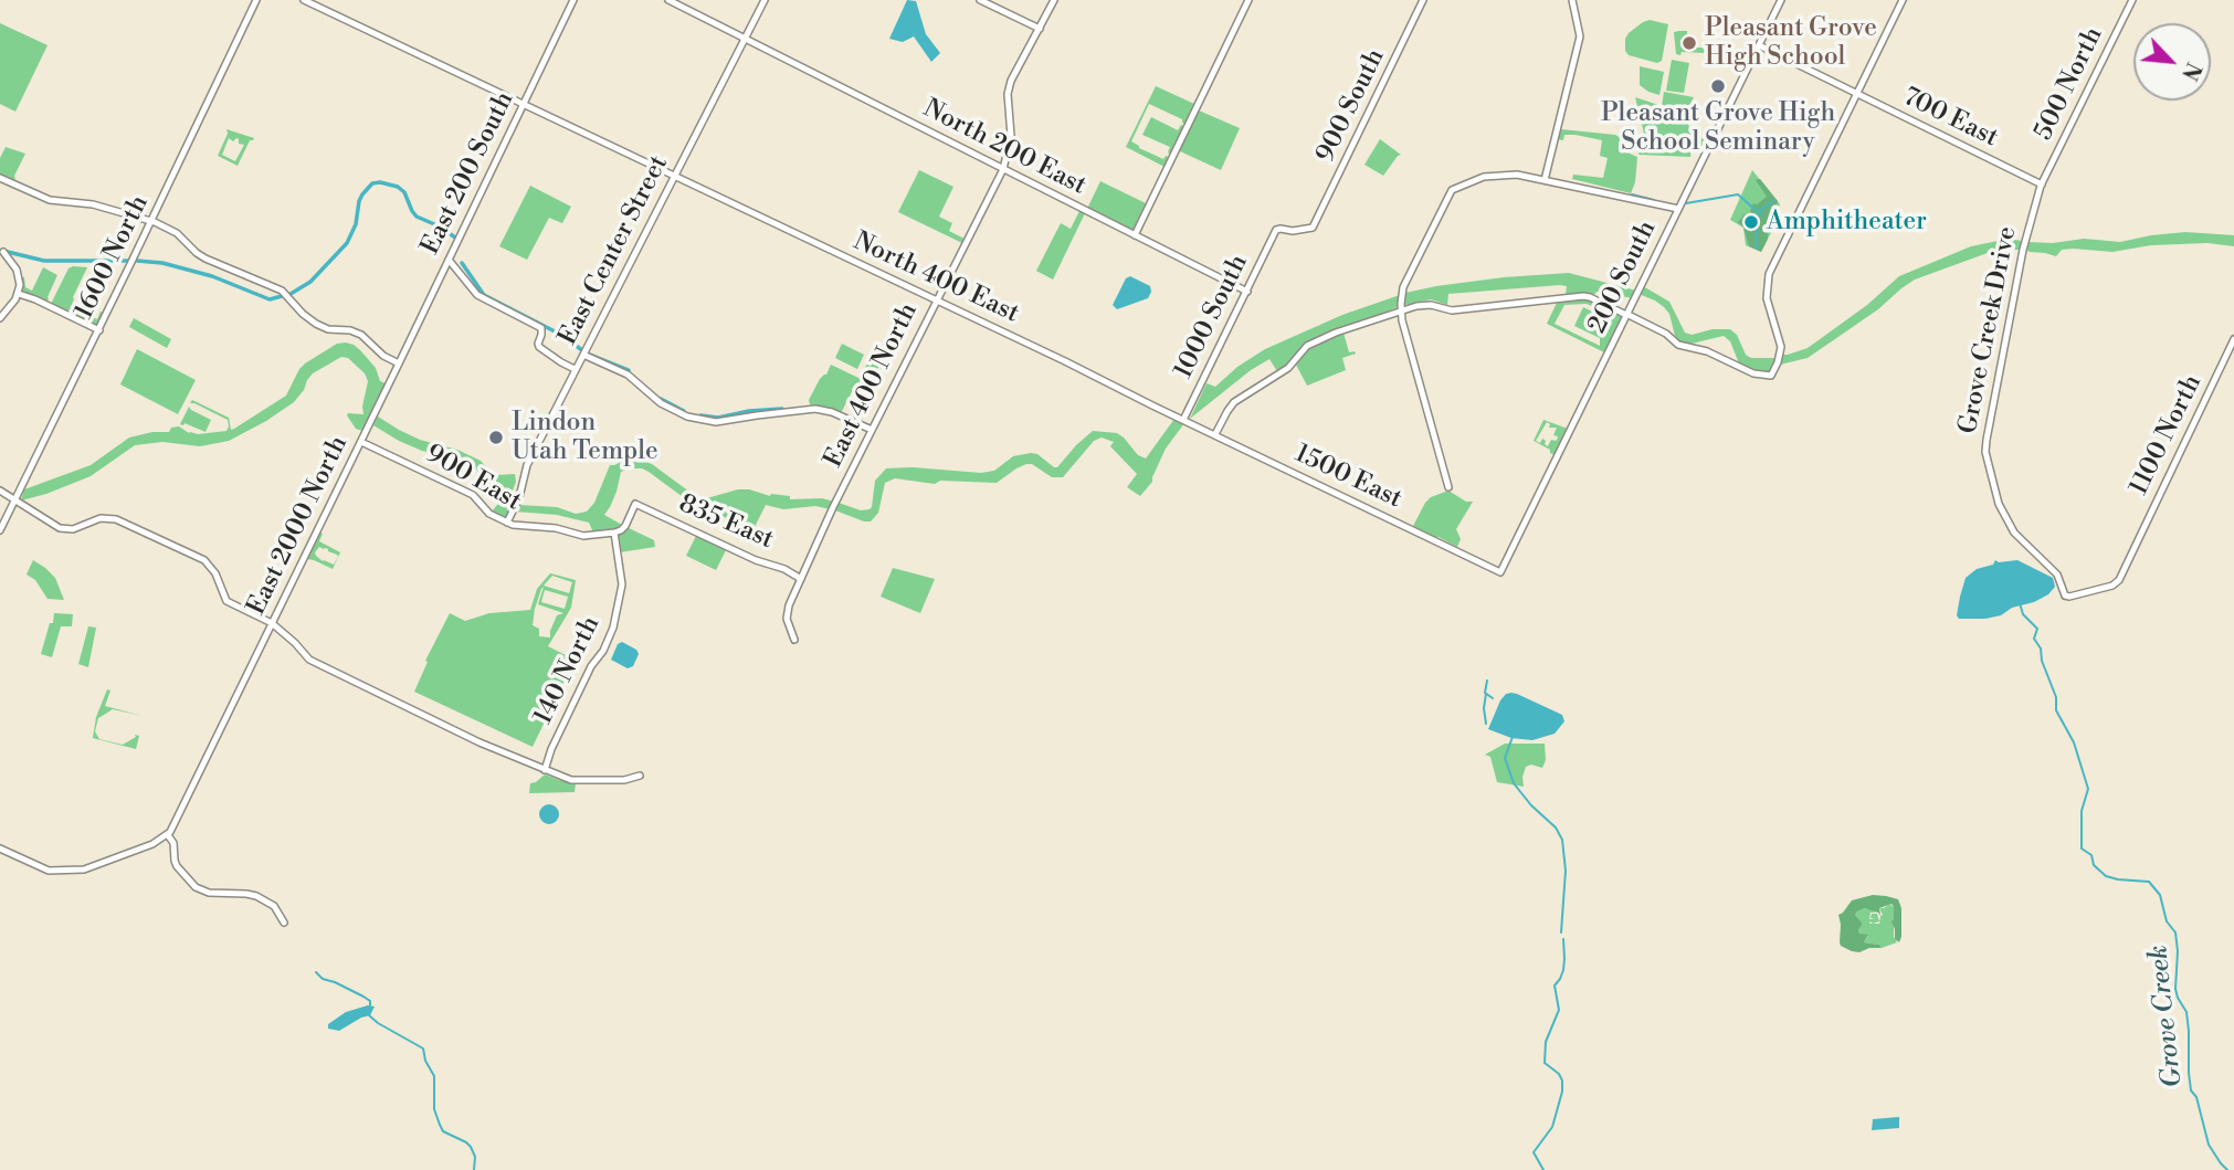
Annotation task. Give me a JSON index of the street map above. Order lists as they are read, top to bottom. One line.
{"streets":{"street":["500 North","900 South","700 East","North 200 East","East 200 South","East Center Street","1600 North","200 South","North 400 East","1000 South","Grove Creek Drive","East 400 North","1100 North","1500 East","900 East","835 East","East 2000 North","140 North"]},"crossings":[["500 North","700 East"],["500 North","Grove Creek Drive"],["900 South","1000 South"],["700 East","200 South"],["700 East","Grove Creek Drive"],["North 200 East","East Center Street"],["North 200 East","1000 South"],["North 200 East","East 400 North"],["East 200 South","North 400 East"],["East 200 South","East 2000 North"],["East Center Street","North 400 East"],["East Center Street","900 East"],["200 South","1500 East"],["North 400 East","1000 South"],["North 400 East","East 400 North"],["North 400 East","1500 East"],["1000 South","1500 East"],["Grove Creek Drive","1100 North"],["East 400 North","835 East"],["900 East","835 East"],["900 East","East 2000 North"],["900 East","140 North"],["835 East","140 North"]],"water":["Grove Creek"],"places":["Pleasant Grove High School","Pleasant Grove High School Seminary","Amphitheater","Lindon Utah Temple"],"north":"bottom right"}
